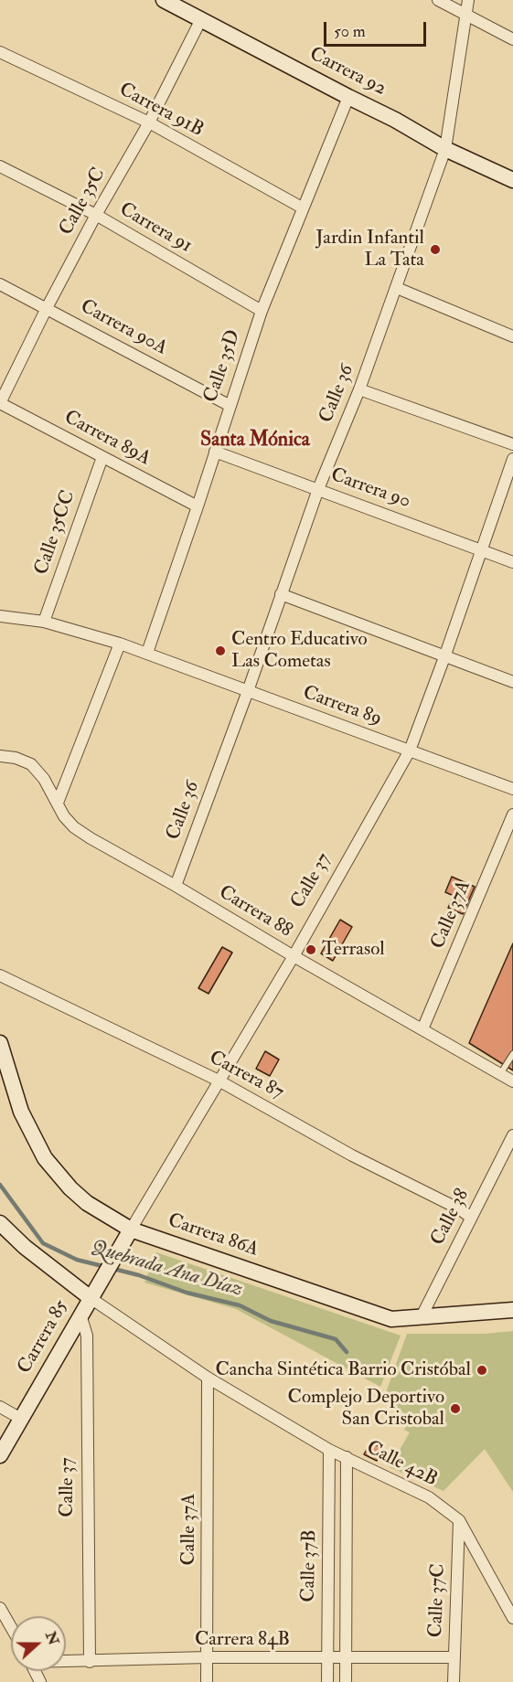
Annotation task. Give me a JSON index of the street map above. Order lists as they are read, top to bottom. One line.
{"streets":{"street":["Carrera 92","Carrera 91B","Calle 35C","Carrera 91","Carrera 90A","Calle 35D","Calle 36","Carrera 89A","Carrera 90","Calle 35CC","Carrera 89","Calle 37","Carrera 88","Calle 37A","Carrera 87","Calle 38","Carrera 86A","Carrera 85","Calle 42B","Calle 37B","Calle 37C","Carrera 84B"]},"crossings":[["Carrera 92","Calle 35C"],["Carrera 92","Calle 35D"],["Carrera 92","Calle 36"],["Carrera 91B","Calle 35C"],["Carrera 91B","Calle 35D"],["Calle 35C","Carrera 91"],["Calle 35C","Carrera 90A"],["Calle 35C","Carrera 89A"],["Carrera 91","Calle 35D"],["Carrera 90A","Calle 35D"],["Calle 35D","Carrera 89A"],["Calle 35D","Carrera 90"],["Calle 35D","Carrera 89"],["Calle 36","Carrera 90"],["Calle 36","Carrera 89"],["Calle 36","Carrera 88"],["Carrera 89A","Calle 35CC"],["Carrera 90","Calle 37"],["Calle 35CC","Carrera 89"],["Carrera 89","Calle 37"],["Calle 37","Carrera 88"],["Calle 37","Carrera 87"],["Calle 37","Carrera 86A"],["Calle 37","Carrera 85"],["Calle 37","Calle 42B"],["Calle 37","Carrera 84B"],["Carrera 88","Calle 37A"],["Calle 37A","Calle 42B"],["Calle 37A","Carrera 84B"],["Carrera 87","Calle 38"],["Calle 38","Carrera 86A"],["Carrera 85","Calle 42B"],["Calle 42B","Calle 37B"],["Calle 42B","Calle 37C"],["Calle 37B","Carrera 84B"],["Calle 37C","Carrera 84B"]],"districts":["Santa Mónica"],"water":["Quebrada Ana Díaz"],"places":["Jardin Infantil La Tata","Centro Educativo Las Cometas","Terrasol","Cancha Sintética Barrio Cristóbal","Complejo Deportivo San Cristobal"],"scale_bar":"50 m","north":"right"}
